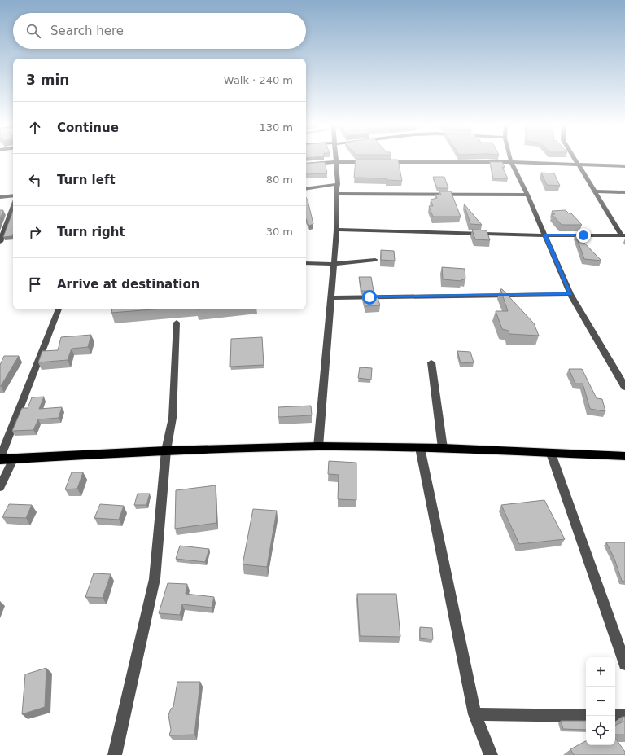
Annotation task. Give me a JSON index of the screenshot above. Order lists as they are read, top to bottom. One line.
{"page":{"search":"Search here","heading":["3 min","Walk · 240 m"],"list":[["Continue","130 m"],["Turn left","80 m"],["Turn right","30 m"],"Arrive at destination"],"map_buttons":["+","−"]}}
